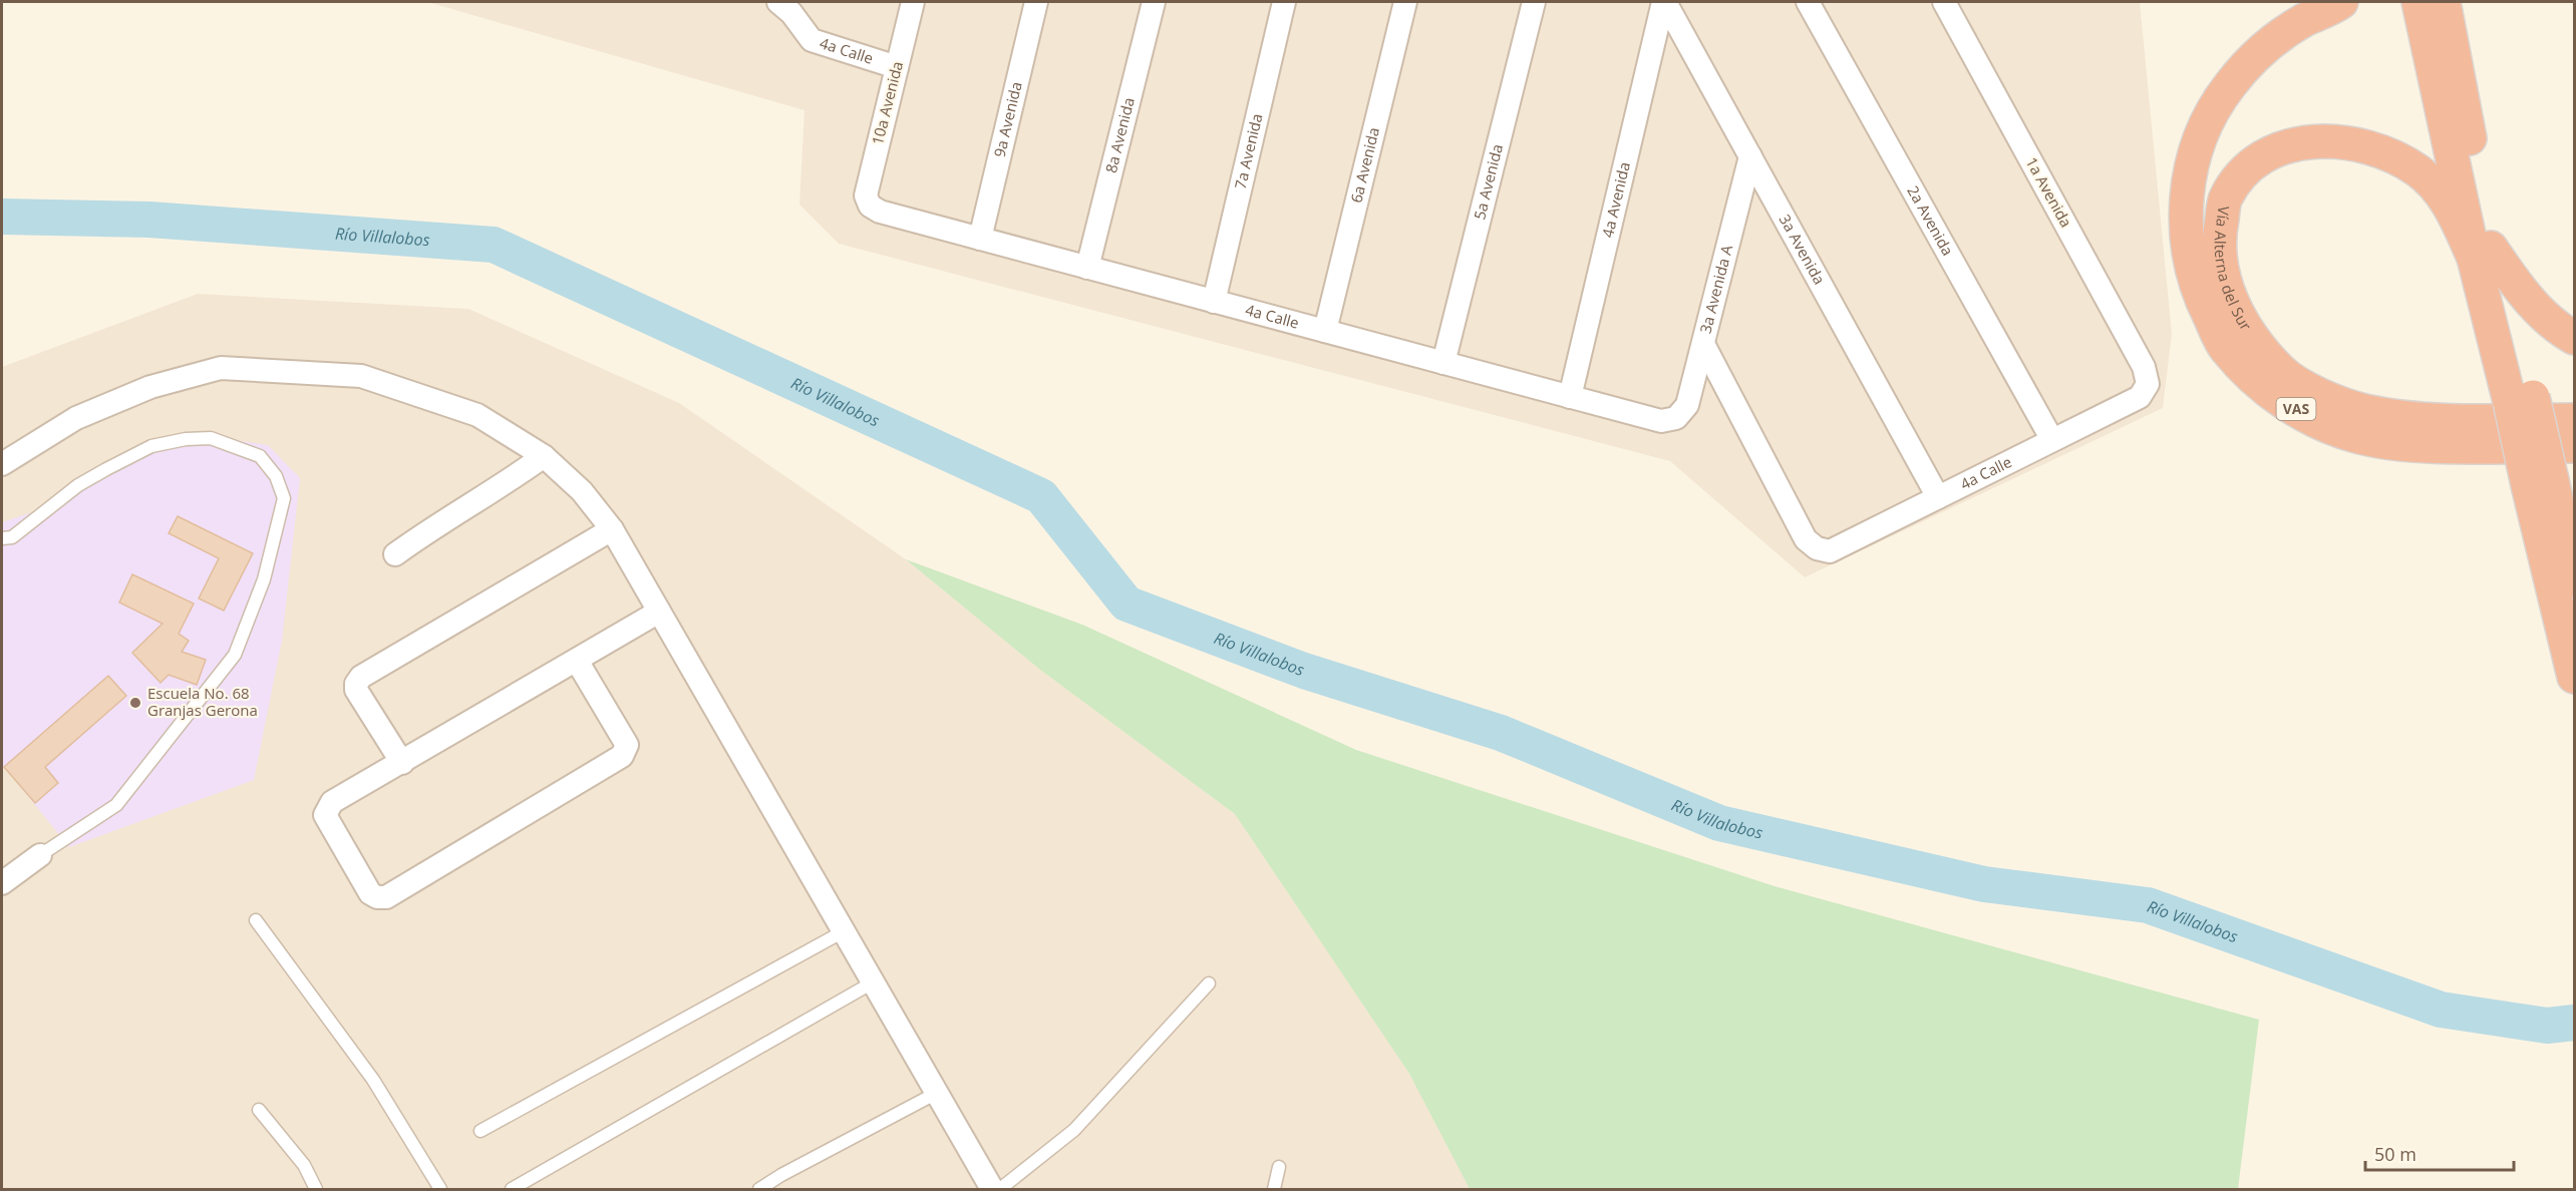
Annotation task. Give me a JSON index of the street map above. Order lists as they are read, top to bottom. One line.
{"streets":{"highway":["Vía Alterna del Sur","VAS"],"street":["4a Calle","10a Avenida","9a Avenida","8a Avenida","7a Avenida","6a Avenida","5a Avenida","1a Avenida","4a Avenida","2a Avenida","3a Avenida","3a Avenida A"]},"crossings":[["4a Calle","10a Avenida"],["4a Calle","9a Avenida"],["4a Calle","8a Avenida"],["4a Calle","7a Avenida"],["4a Calle","6a Avenida"],["4a Calle","5a Avenida"],["4a Calle","1a Avenida"],["4a Calle","4a Avenida"],["4a Calle","2a Avenida"],["4a Calle","3a Avenida"],["4a Calle","3a Avenida A"],["4a Avenida","3a Avenida"],["3a Avenida","3a Avenida A"]],"water":["Río Villalobos"],"places":["Escuela No. 68 Granjas Gerona"],"scale_bar":"50 m"}
